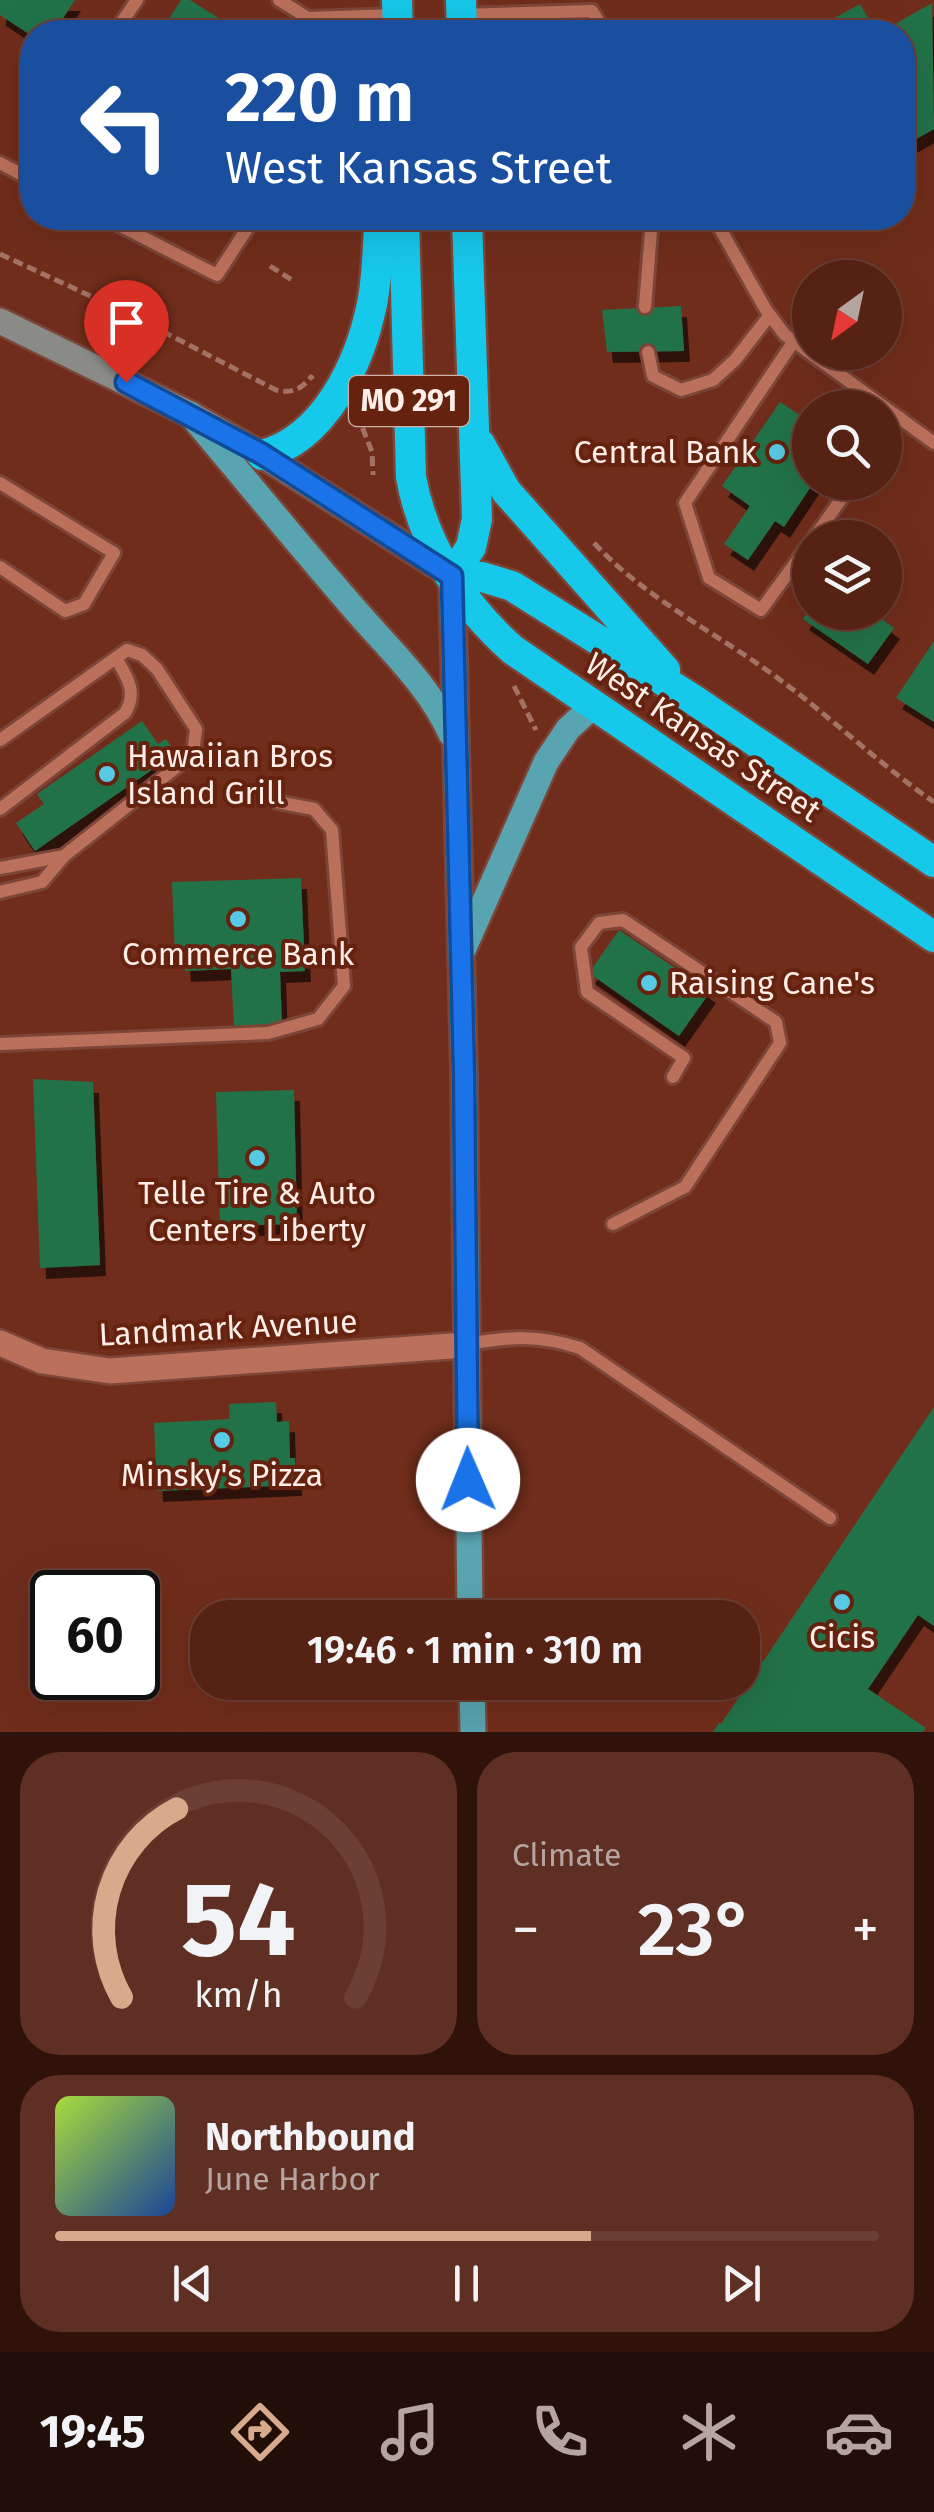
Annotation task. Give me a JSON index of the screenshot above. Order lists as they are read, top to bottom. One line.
{"streets":{"highway":["MO 291","West Kansas Street"],"street":["Landmark Avenue"]},"crossings":[["MO 291","West Kansas Street"],["MO 291","Landmark Avenue"]],"places":["Central Bank","Hawaiian Bros Island Grill","Commerce Bank","Raising Cane's","Telle Tire & Auto Centers Liberty","Minsky's Pizza","Cicis"],"north":"bottom left","page":{"turn":["220 m","West Kansas Street"],"limit":"60","trip":"19:46 · 1 min · 310 m","tile":"Climate","heat":["−","23°","+"],"song":["Northbound","June Harbor"],"tabs":"19:45","gauge":["54","km/h"]}}
